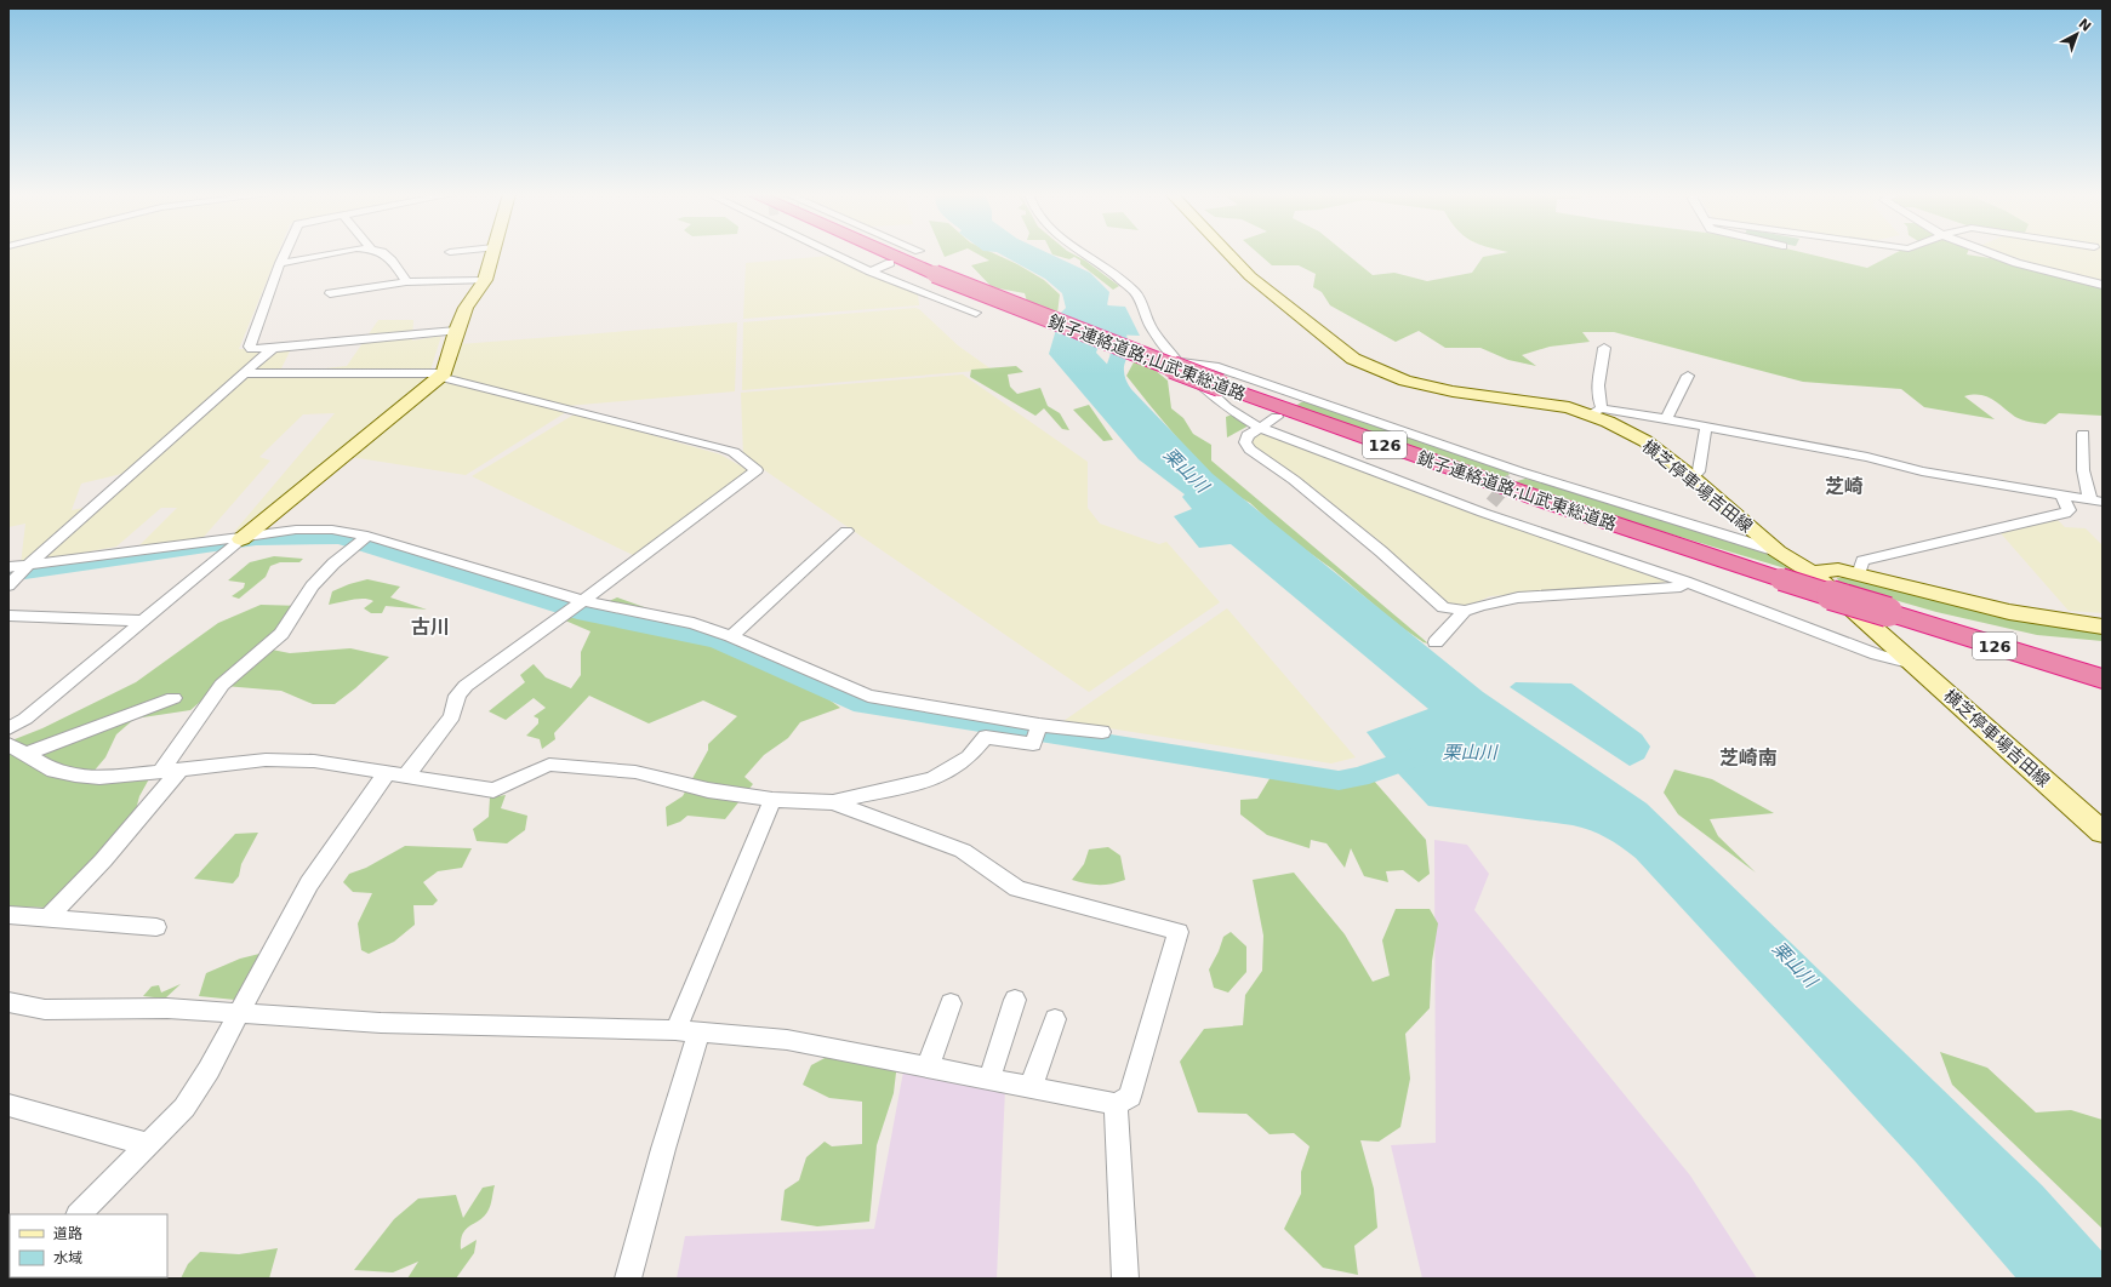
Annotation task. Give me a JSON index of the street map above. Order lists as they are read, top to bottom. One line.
{"streets":{"highway":["銚子連絡道路;山武東総道路","126"],"main road":["横芝停車場吉田線"]},"districts":["芝崎","古川","芝崎南"],"water":["栗山川"],"legend":["道路","水域"],"north":"top right"}
